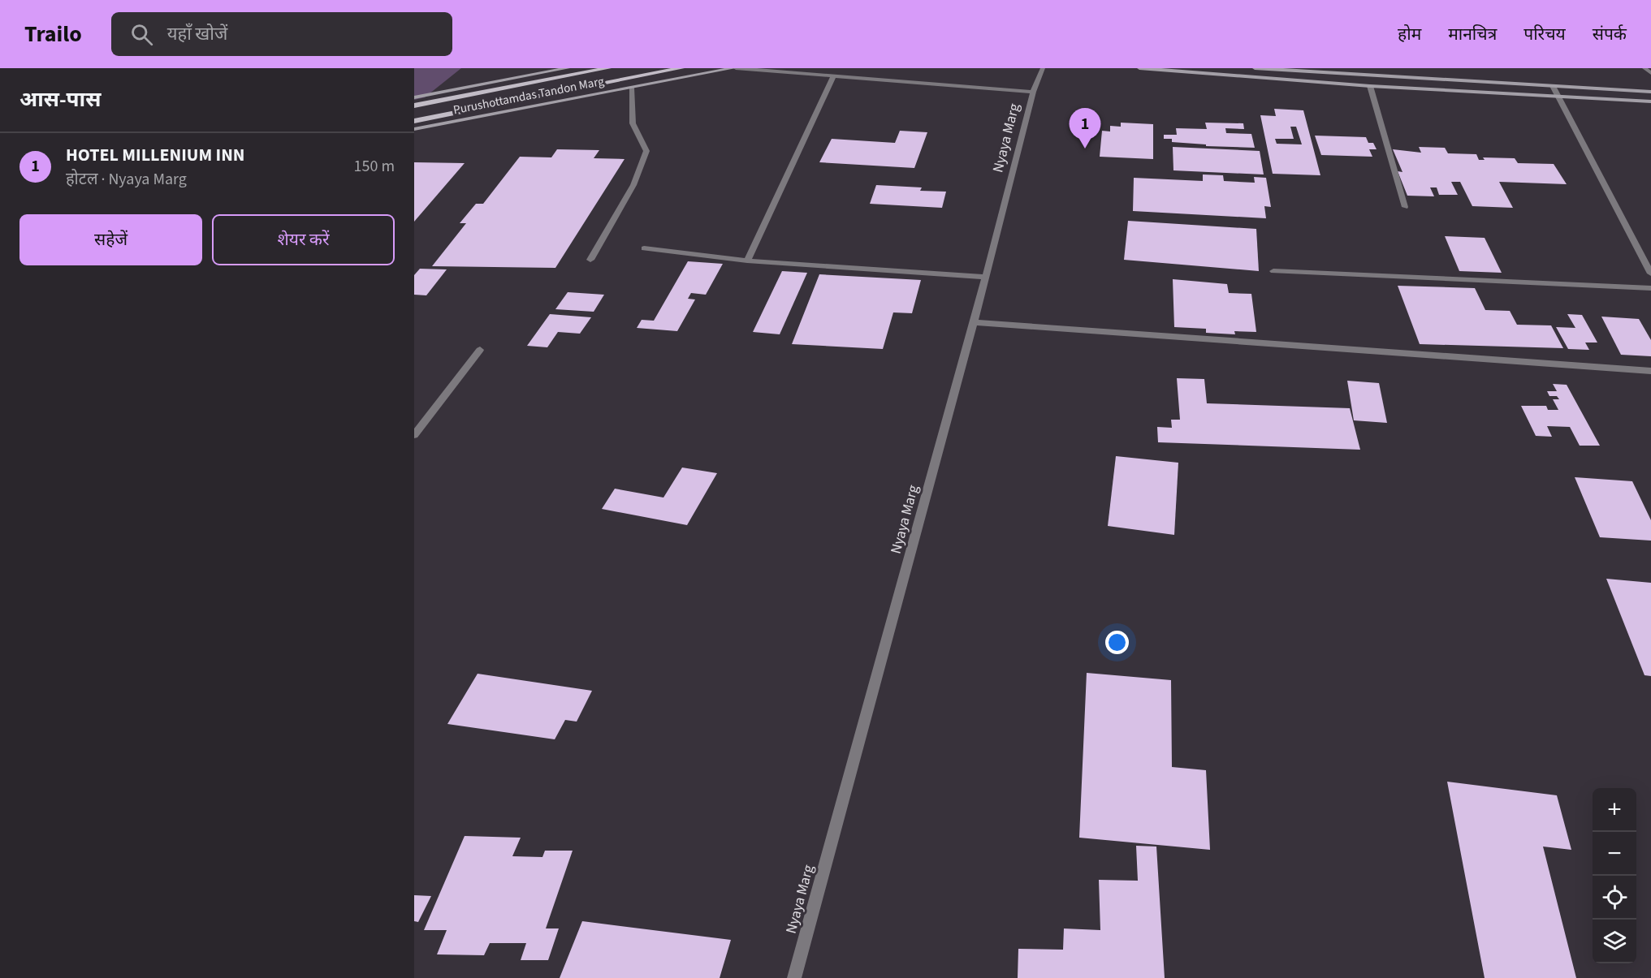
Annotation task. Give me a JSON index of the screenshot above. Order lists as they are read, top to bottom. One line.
{"streets":{"street":["Purushottamdas Tandon Marg","Nyaya Marg"]},"page":{"header":"Trailo","search":"यहाँ खोजें","nav":["होम","मानचित्र","परिचय","संपर्क"],"heading":"आस-पास","pins":"1","list":[{"mark":"1","name":"HOTEL MILLENIUM INN","note":"होटल · Nyaya Marg","value":"150 m"}],"buttons":["सहेजें","शेयर करें"],"map_buttons":["+","−"]}}
